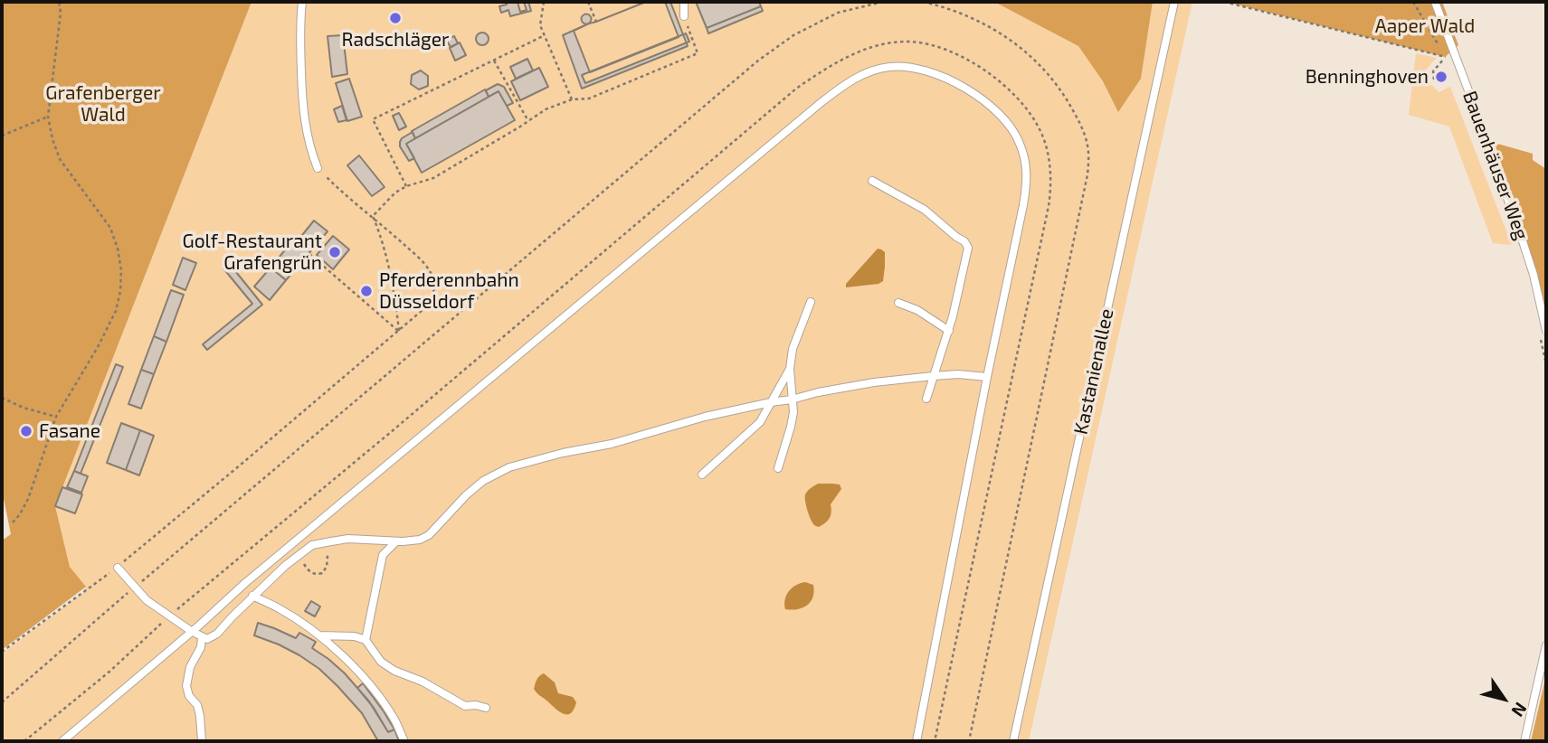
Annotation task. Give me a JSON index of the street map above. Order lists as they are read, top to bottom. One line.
{"streets":{"lane":["Bauenhäuser Weg","Kastanienallee"]},"parks":["Aaper Wald","Grafenberger Wald"],"places":["Radschläger","Benninghoven","Golf-Restaurant Grafengrün","Pferderennbahn Düsseldorf","Fasane"],"north":"bottom right"}
